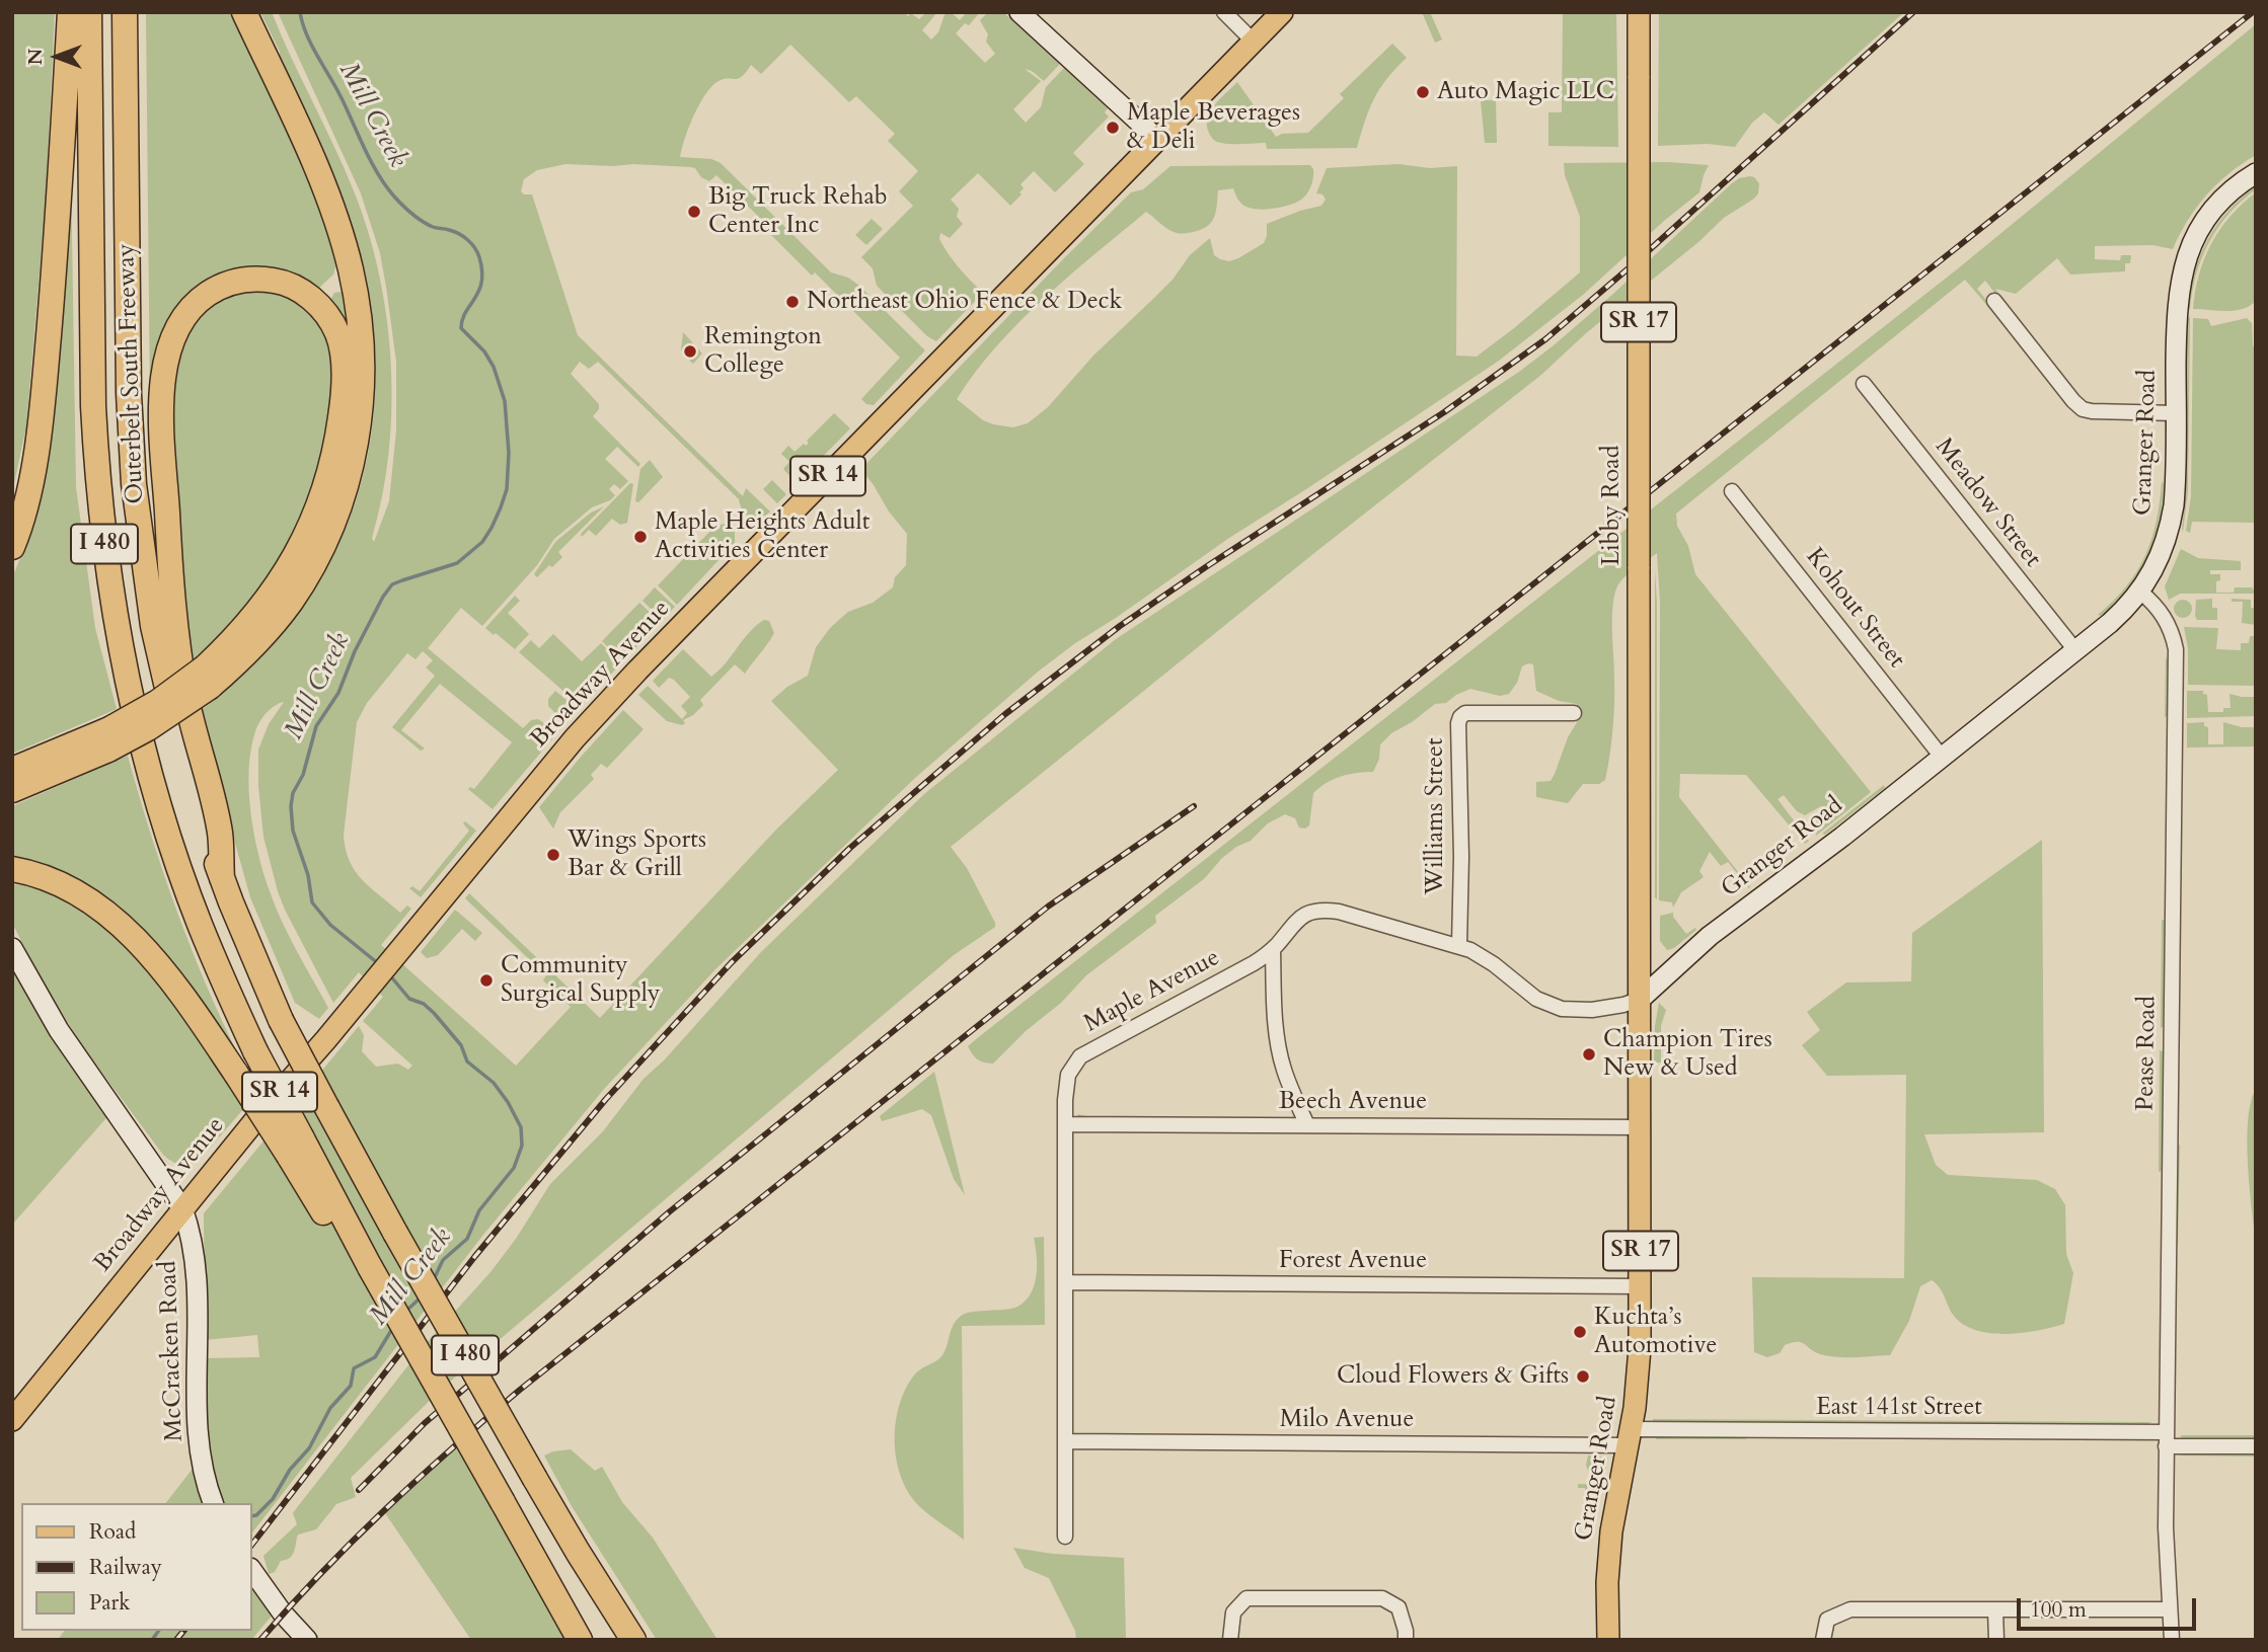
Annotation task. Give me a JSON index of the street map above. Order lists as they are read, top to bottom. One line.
{"streets":{"highway":["Outerbelt South Freeway","I 480"],"main road":["SR 17","Granger Road","SR 14","Libby Road","Broadway Avenue"],"street":["Meadow Street","Kohout Street","Williams Street","Maple Avenue","Pease Road","Beech Avenue","Forest Avenue","McCracken Road","East 141st Street","Milo Avenue"]},"crossings":[["Outerbelt South Freeway","I 480"],["Granger Road","Meadow Street"],["Granger Road","Libby Road"],["Granger Road","Kohout Street"],["Granger Road","Maple Avenue"],["Granger Road","Pease Road"],["Granger Road","Beech Avenue"],["Granger Road","Forest Avenue"],["Granger Road","East 141st Street"],["Granger Road","Milo Avenue"],["Libby Road","Maple Avenue"],["Broadway Avenue","McCracken Road"],["Williams Street","Maple Avenue"],["Maple Avenue","Beech Avenue"],["Maple Avenue","Forest Avenue"],["Maple Avenue","Milo Avenue"],["Pease Road","East 141st Street"],["East 141st Street","Milo Avenue"]],"water":["Mill Creek"],"places":["Auto Magic LLC","Maple Beverages & Deli","Big Truck Rehab Center Inc","Northeast Ohio Fence & Deck","Remington College","Maple Heights Adult Activities Center","Wings Sports Bar & Grill","Community Surgical Supply","Champion Tires New & Used","Kuchta’s Automotive","Cloud Flowers & Gifts"],"legend":["Road","Railway","Park"],"scale_bar":"100 m","north":"left"}
